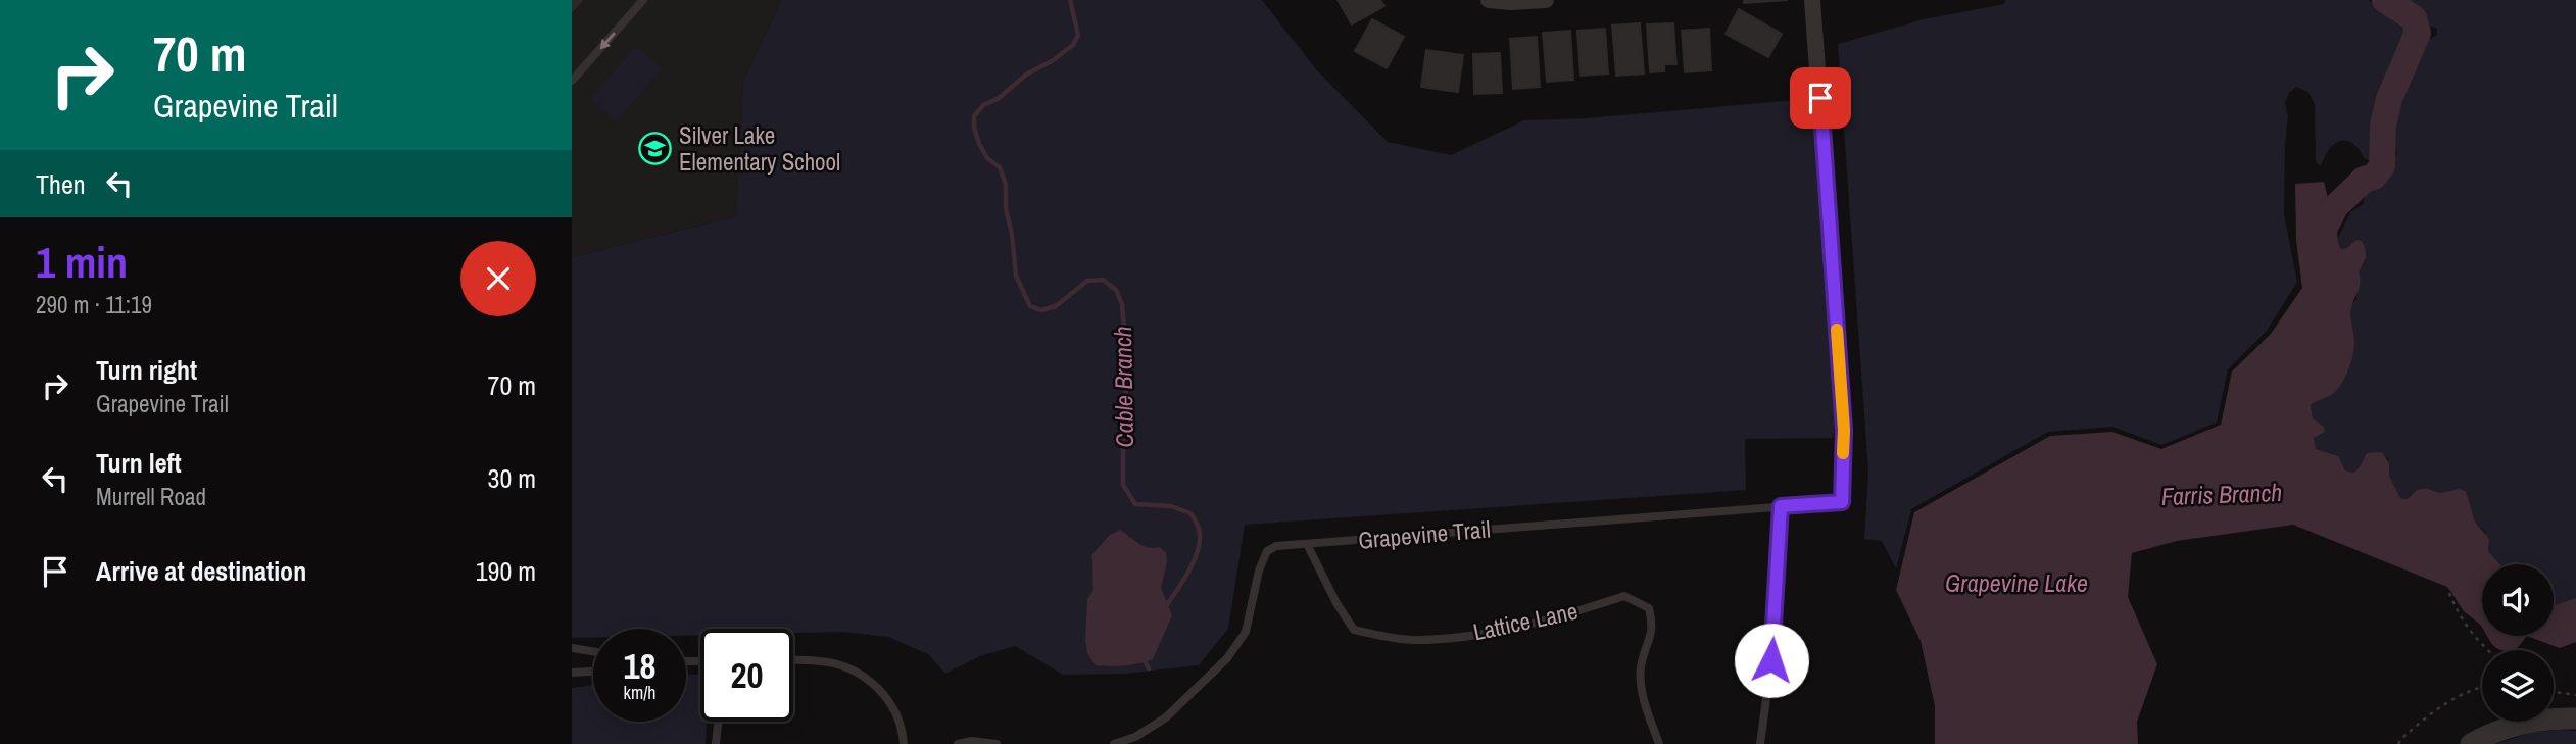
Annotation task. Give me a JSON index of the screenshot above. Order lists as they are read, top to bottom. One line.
{"streets":{"lane":["Grapevine Trail","Lattice Lane"]},"crossings":[["Grapevine Trail","Lattice Lane"]],"water":["Cable Branch","Farris Branch","Grapevine Lake"],"places":{"school or university":["Silver Lake Elementary School"]},"page":{"turn":["70 m","Grapevine Trail"],"then":"Then","heading":["1 min","290 m · 11:19"],"list":[{"name":"Turn right","note":"Grapevine Trail","value":"70 m"},{"name":"Turn left","note":"Murrell Road","value":"30 m"},{"name":"Arrive at destination","value":"190 m"}],"speed":"18 km/h","limit":"20"}}
